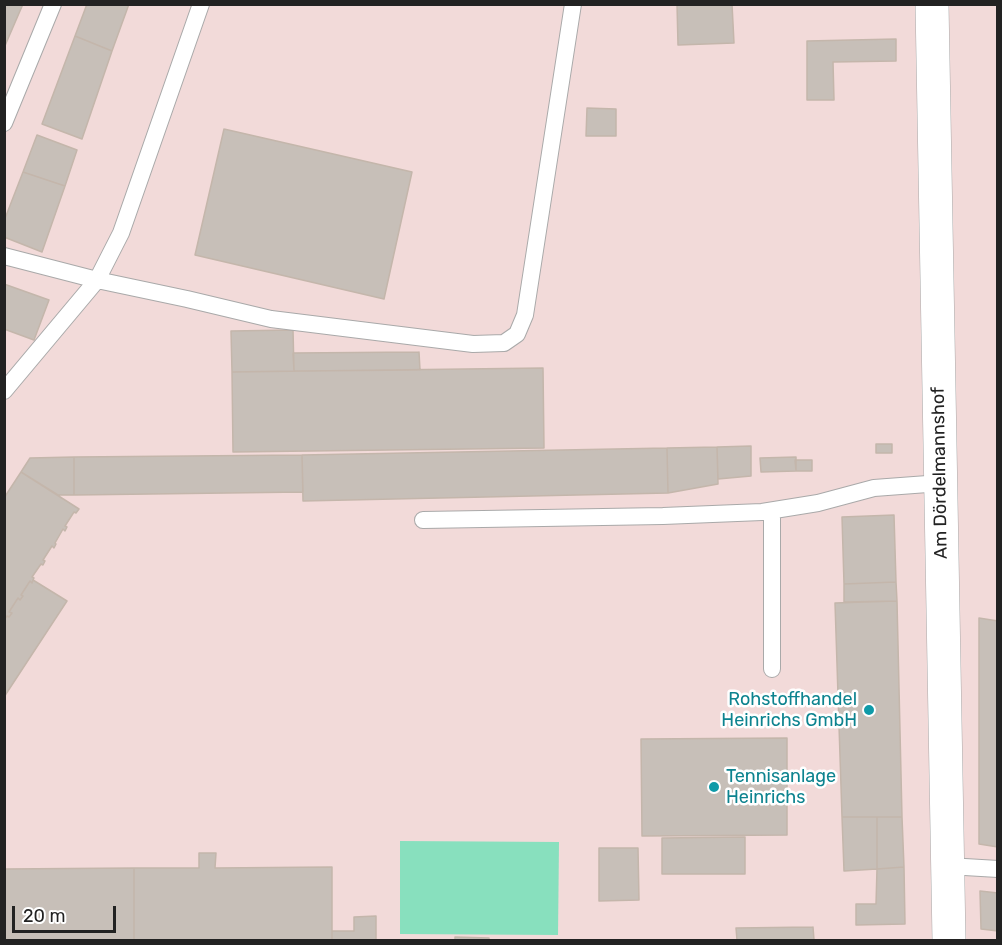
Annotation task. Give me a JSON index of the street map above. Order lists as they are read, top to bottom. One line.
{"streets":{"street":["Am Dördelmannshof"]},"places":["Rohstoffhandel Heinrichs GmbH","Tennisanlage Heinrichs"],"scale_bar":"20 m"}
